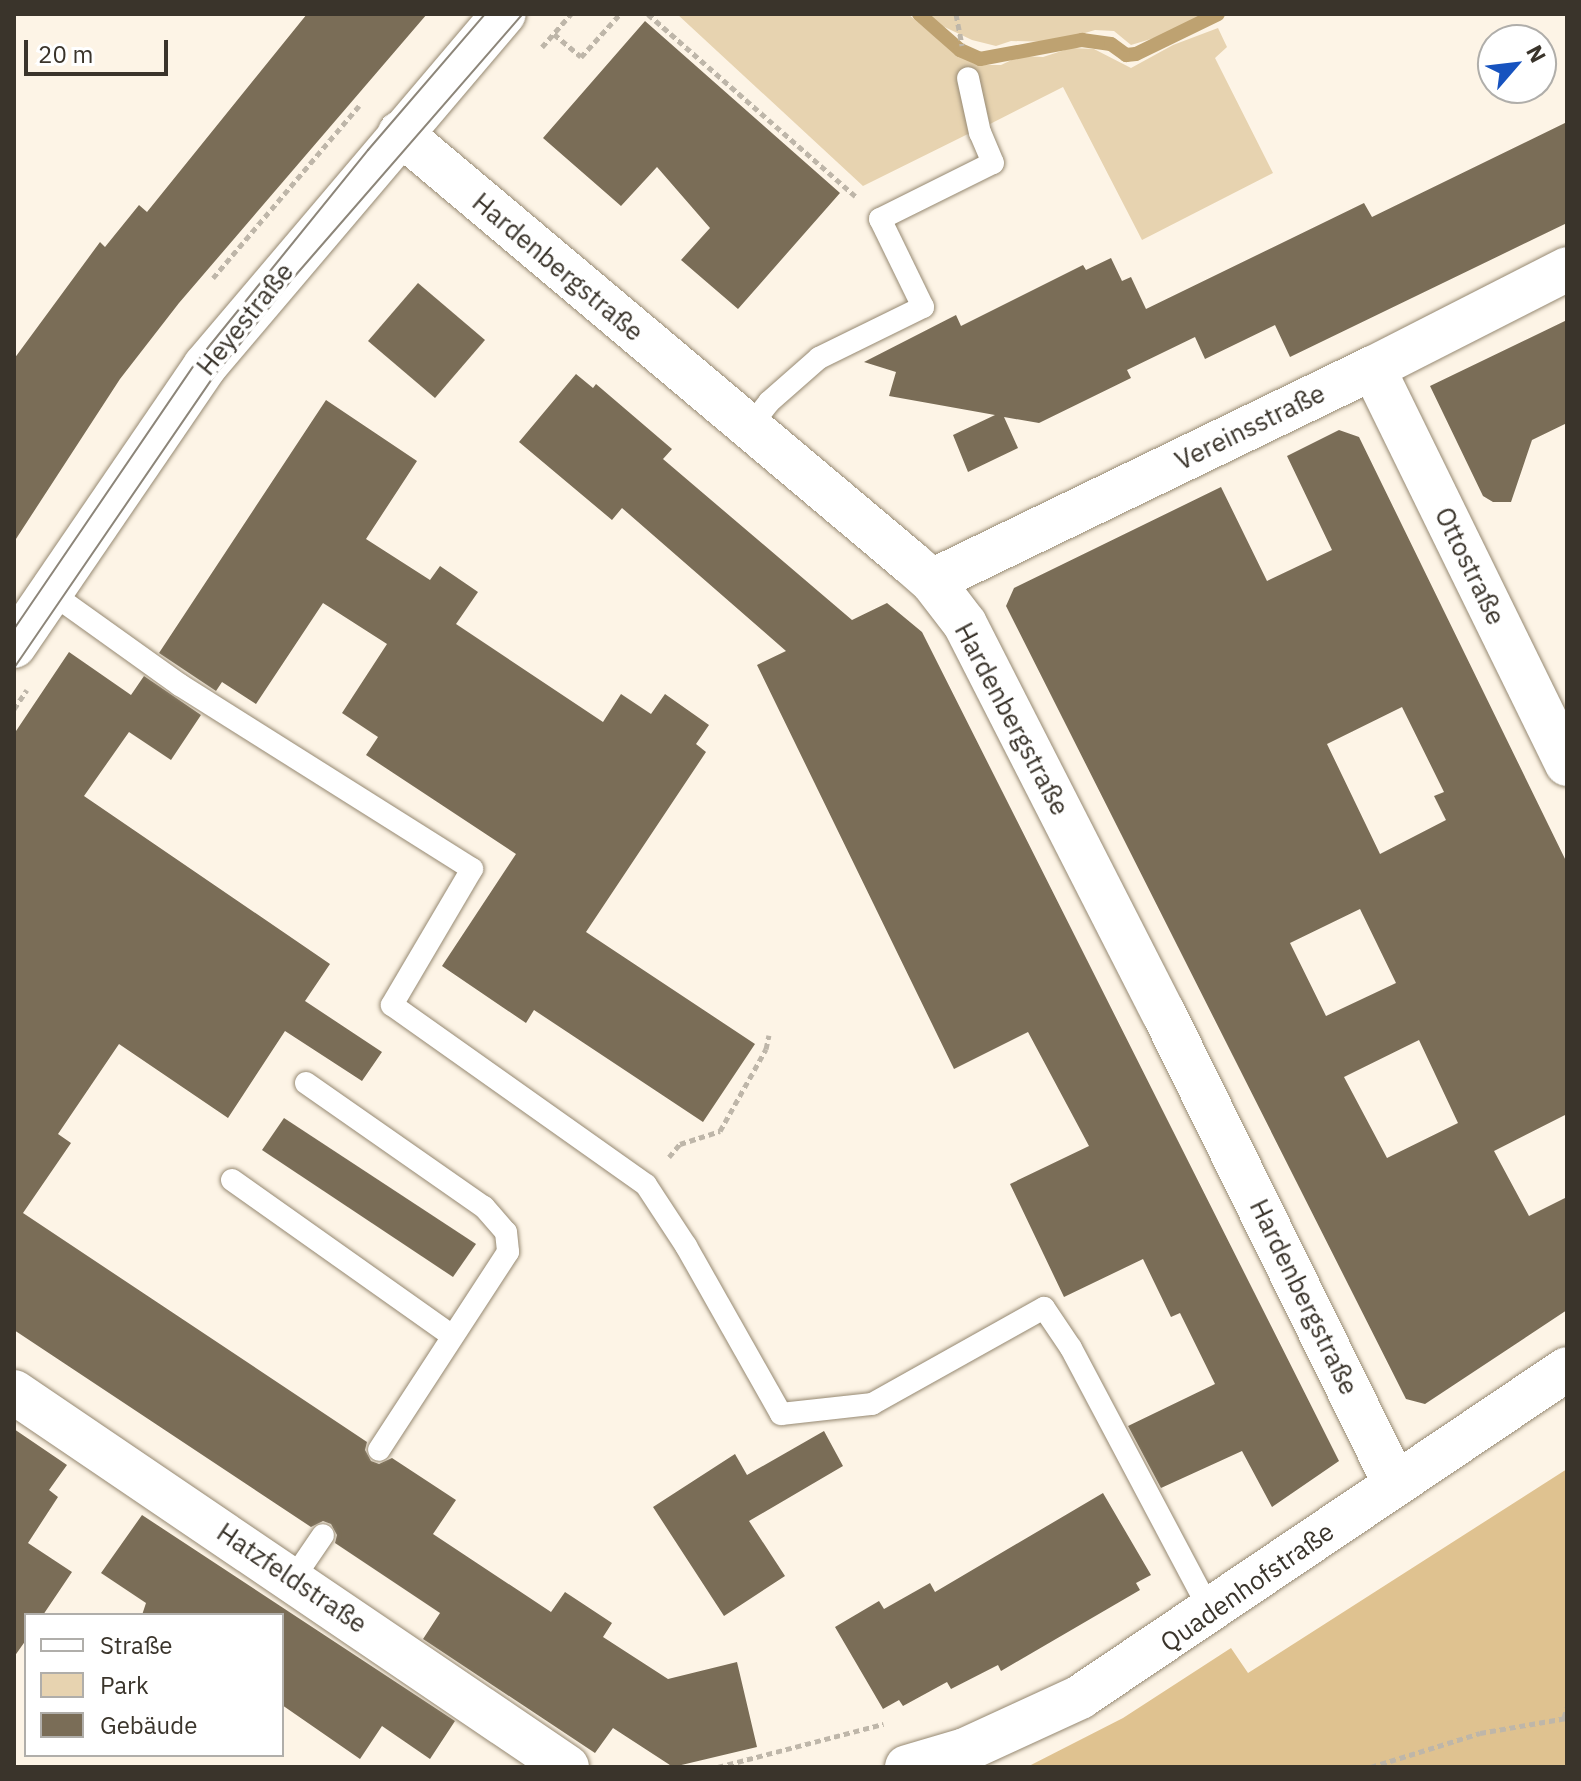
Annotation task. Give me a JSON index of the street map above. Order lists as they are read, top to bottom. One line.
{"streets":{"street":["Hardenbergstraße","Heyestraße","Vereinsstraße","Ottostraße","Hatzfeldstraße","Quadenhofstraße"]},"crossings":[["Hardenbergstraße","Heyestraße"],["Hardenbergstraße","Vereinsstraße"],["Hardenbergstraße","Quadenhofstraße"],["Vereinsstraße","Ottostraße"]],"legend":["Straße","Park","Gebäude"],"scale_bar":"20 m","north":"top right"}
